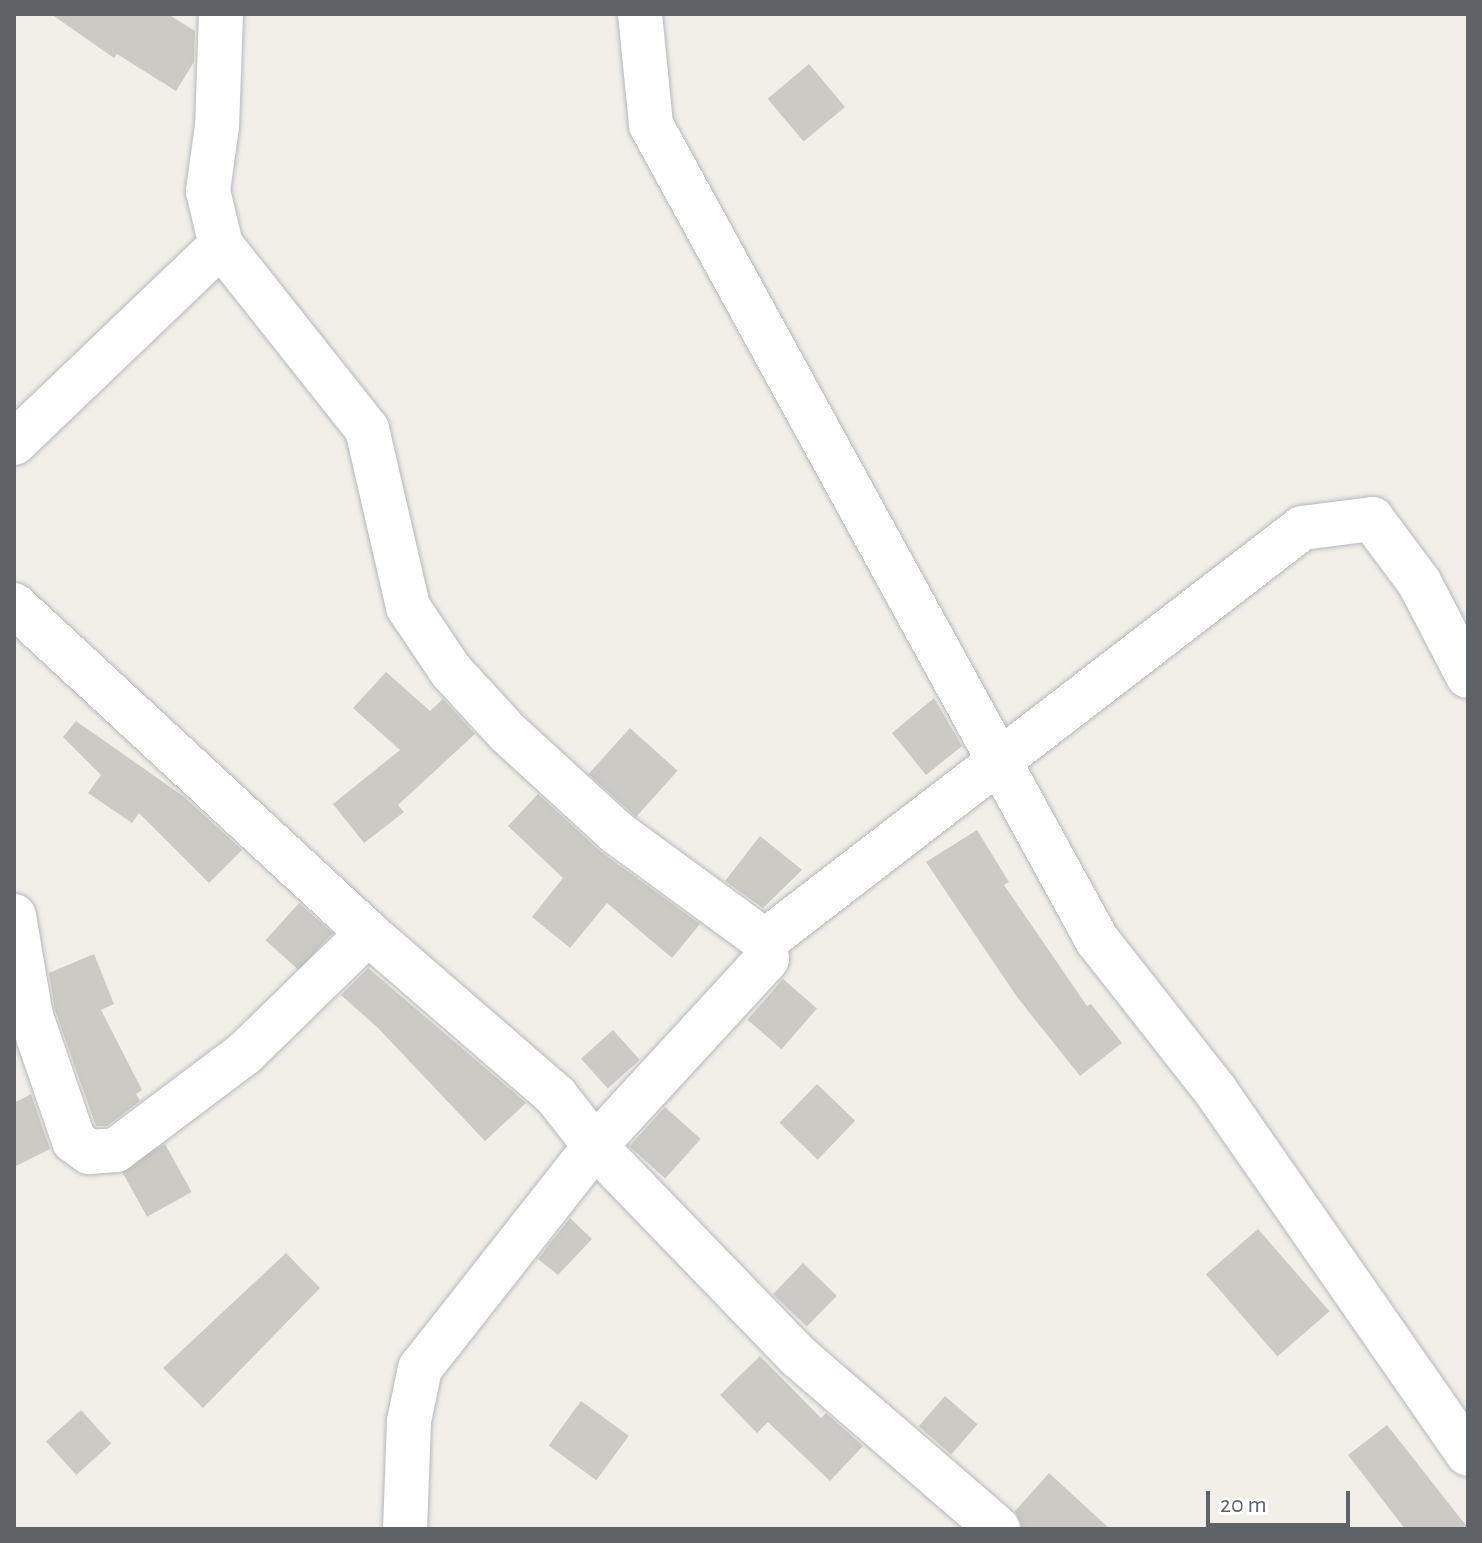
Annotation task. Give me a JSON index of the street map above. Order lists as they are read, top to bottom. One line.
{"scale_bar":"20 m"}
